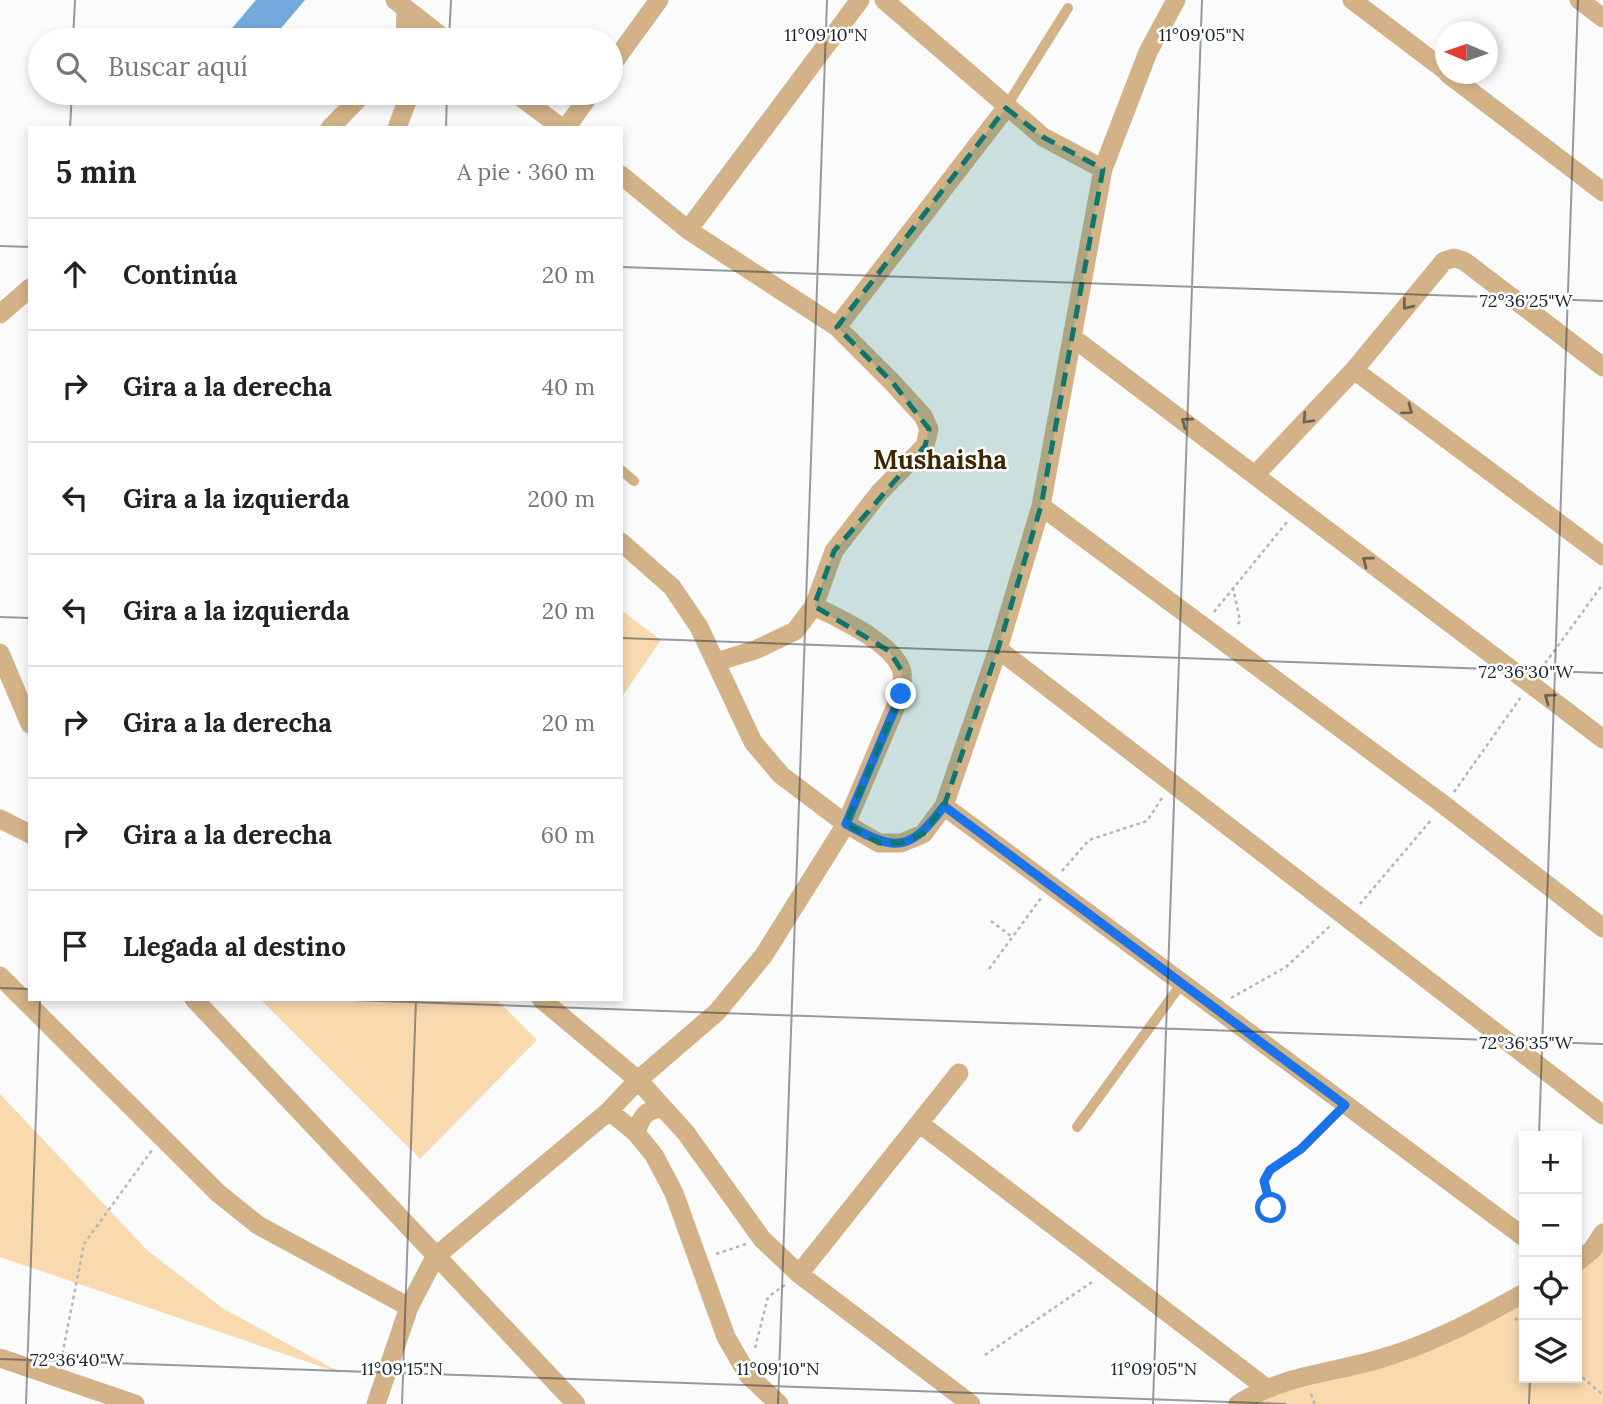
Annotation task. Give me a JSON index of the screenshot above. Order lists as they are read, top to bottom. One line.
{"districts":["Mushaisha"],"north":"left","page":{"search":"Buscar aquí","heading":["5 min","A pie · 360 m"],"list":[["Continúa","20 m"],["Gira a la derecha","40 m"],["Gira a la izquierda","200 m"],["Gira a la izquierda","20 m"],["Gira a la derecha","20 m"],["Gira a la derecha","60 m"],"Llegada al destino"],"map_buttons":["+","−"]},"coordinates":["11°09'10\"N","11°09'05\"N","72°36'25\"W","72°36'30\"W","72°36'35\"W","72°36'40\"W","11°09'15\"N"]}
